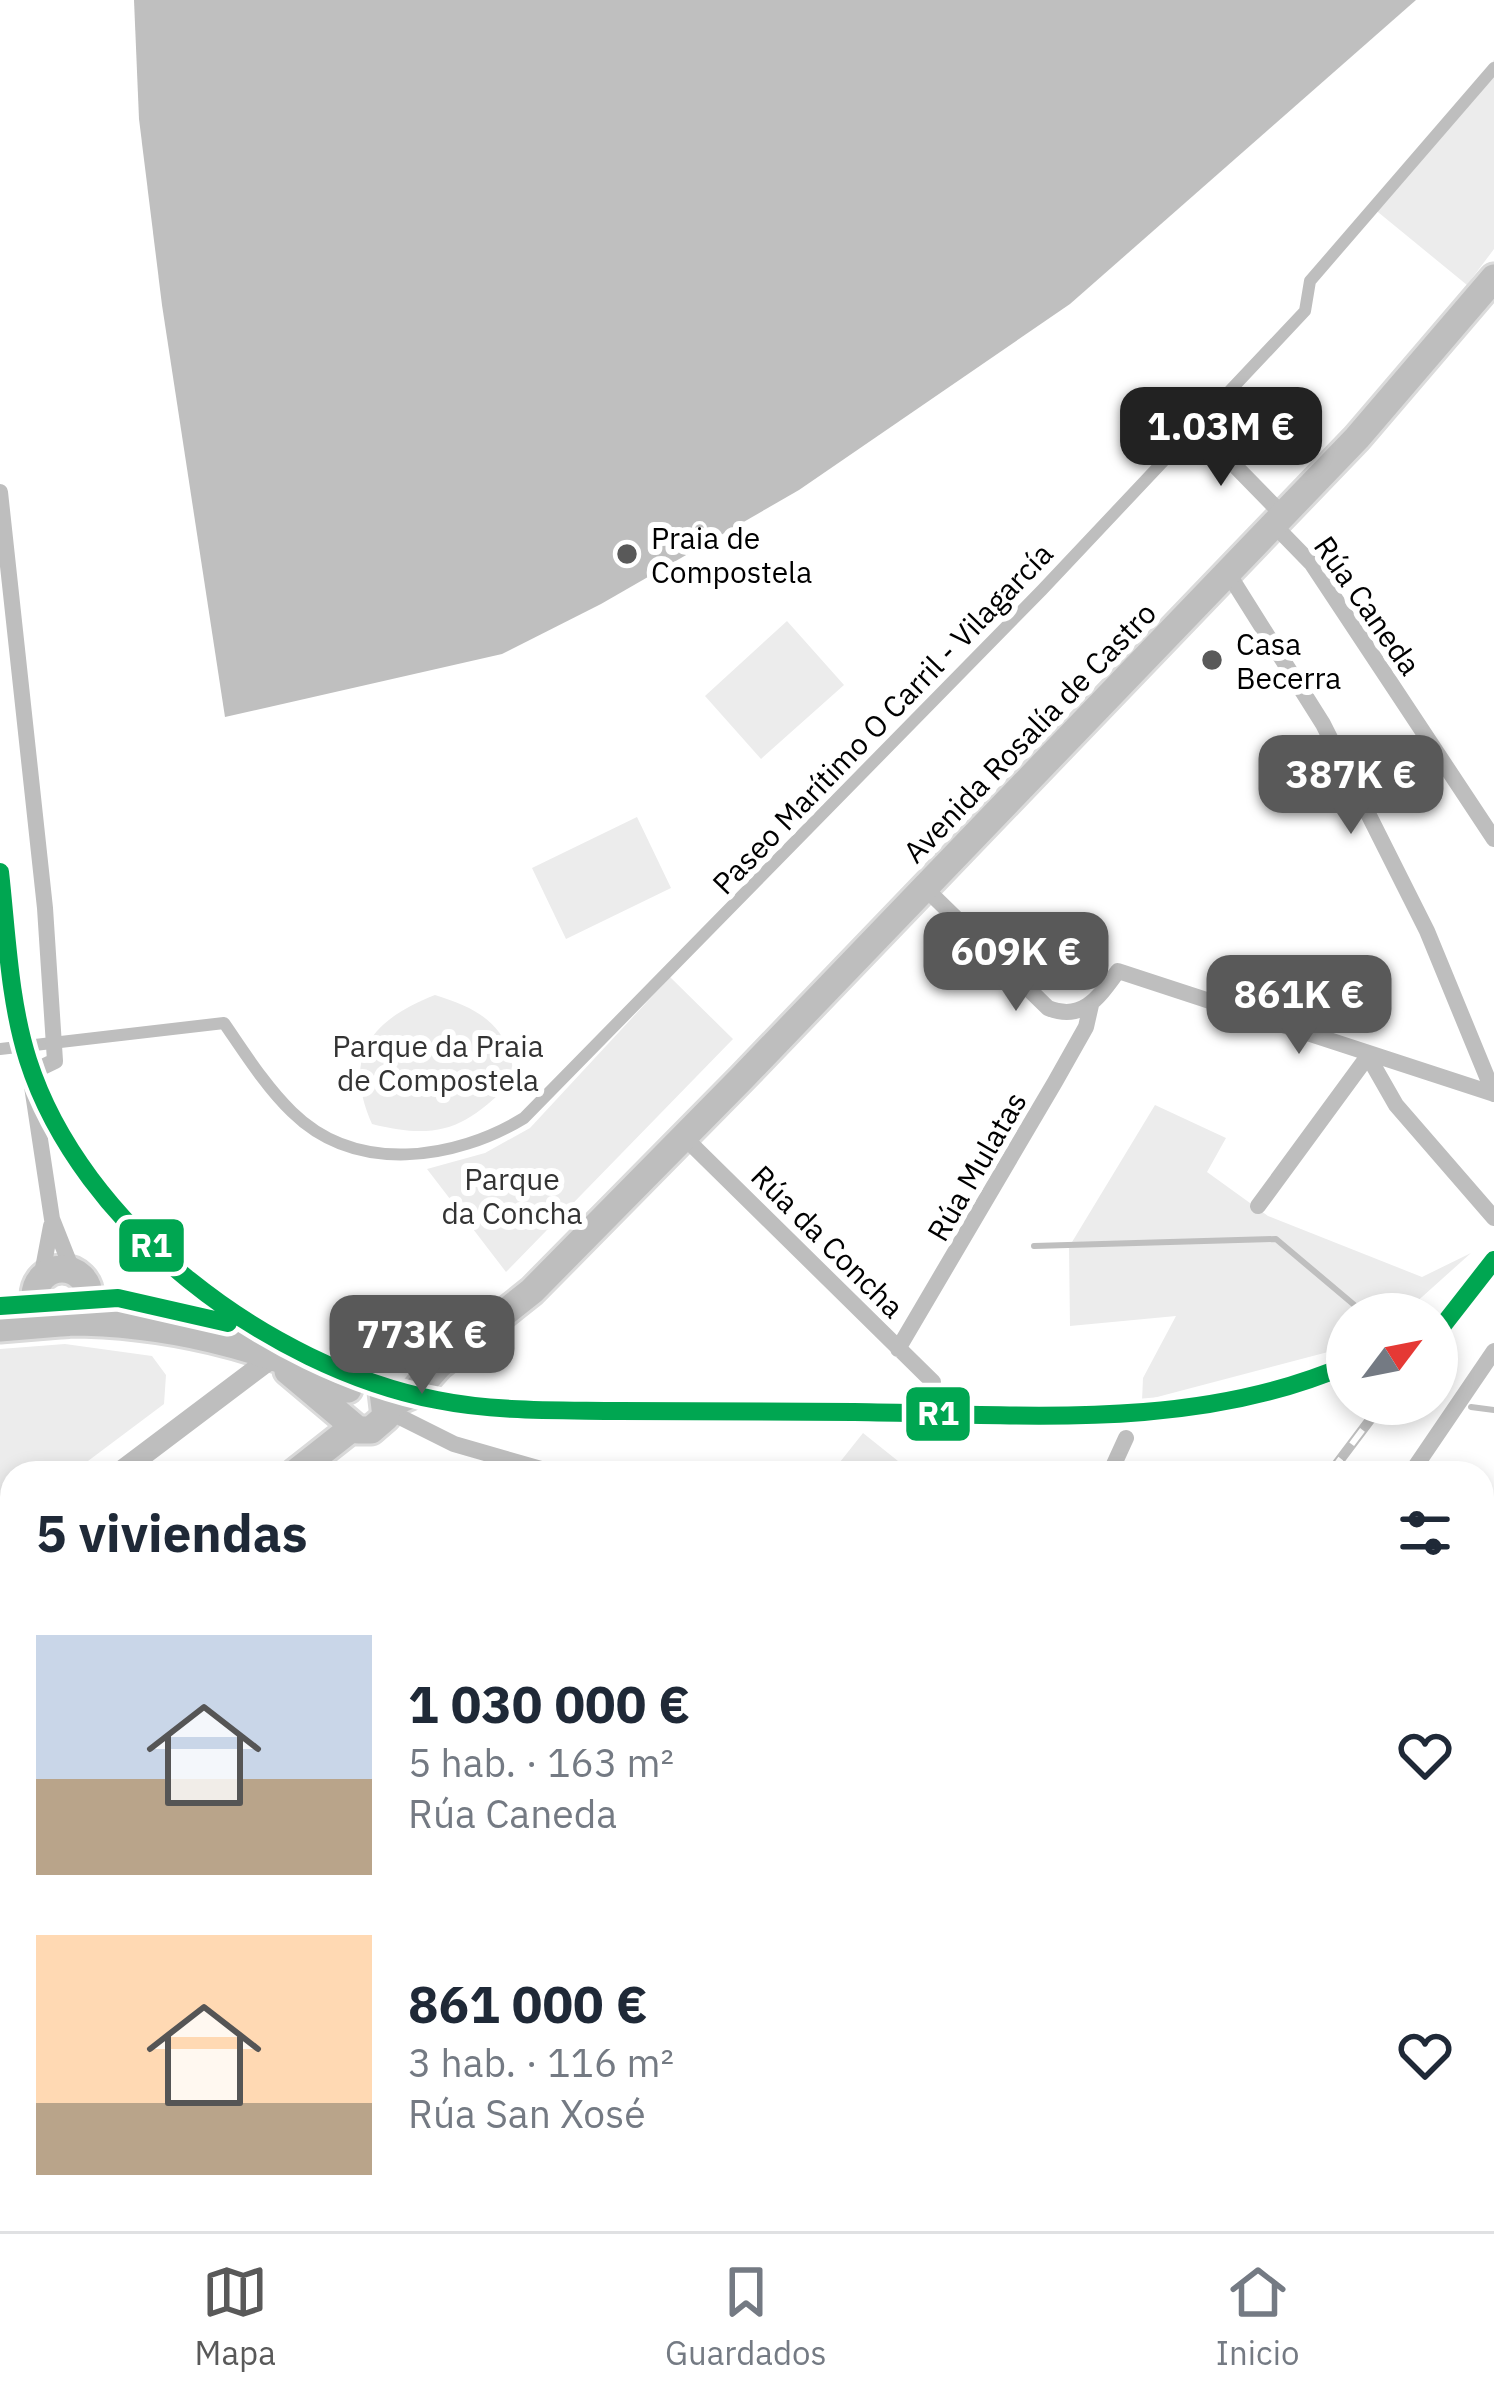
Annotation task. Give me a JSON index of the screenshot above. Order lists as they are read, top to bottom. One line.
{"streets":{"main road":["Avenida Rosalía de Castro"],"street":["Rúa Caneda","Paseo Marítimo O Carril - Vilagarcía","Rúa Mulatas","Rúa da Concha"]},"crossings":[["Rúa Caneda","Paseo Marítimo O Carril - Vilagarcía"],["Rúa Caneda","Avenida Rosalía de Castro"],["Avenida Rosalía de Castro","Rúa da Concha"],["Rúa Mulatas","Rúa da Concha"]],"parks":["Parque da Praia de Compostela","Parque da Concha"],"places":["Praia de Compostela","Casa Becerra"],"lines":["transit line R1"],"north":"top right","page":{"price":["1.03M €","387K €","609K €","861K €","773K €"],"heading":"5 viviendas","list":[{"name":"1 030 000 €","note":"5 hab. · 163 m² · Rúa Caneda"},{"name":"861 000 €","note":"3 hab. · 116 m² · Rúa San Xosé"}],"tabs":["Mapa","Guardados","Inicio"]}}
